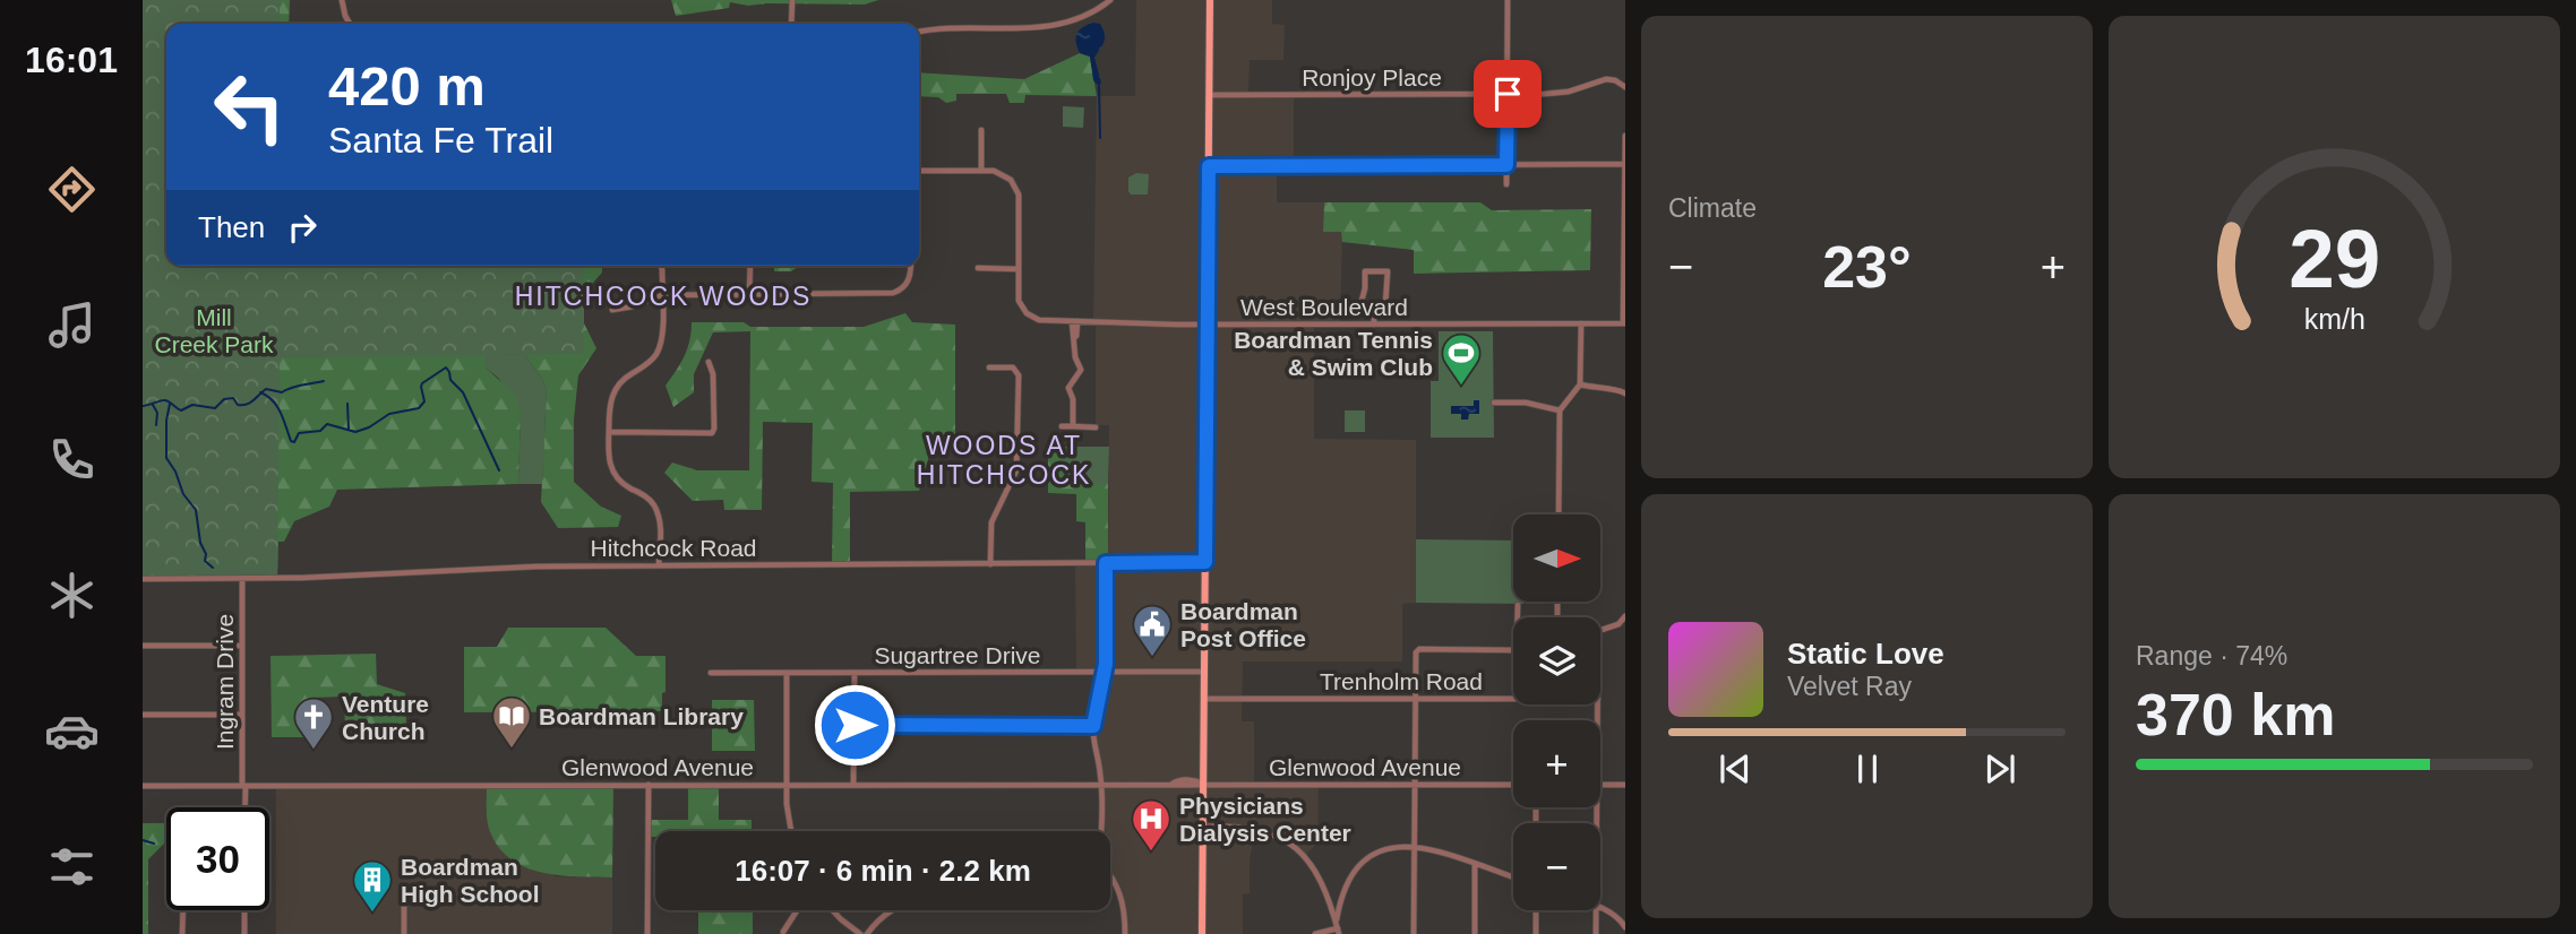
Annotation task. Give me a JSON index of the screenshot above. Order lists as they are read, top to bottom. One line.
{"streets":{"street":["Ronjoy Place","West Boulevard","Hitchcock Road","Sugartree Drive","Trenholm Road","Ingram Drive","Glenwood Avenue"]},"crossings":[["Hitchcock Road","Ingram Drive"],["Ingram Drive","Glenwood Avenue"]],"districts":["HITCHCOCK WOODS","WOODS AT HITCHCOCK"],"parks":["Mill Creek Park"],"places":{"sports":["Boardman Tennis & Swim Club"],"public building":["Boardman Post Office"],"library":["Boardman Library"],"church":["Venture Church"],"hospital":["Physicians Dialysis Center"],"building":["Boardman High School"]},"north":"right","page":{"tabs":"16:01","tile":["Climate",["Range · 74%","370 km"]],"turn":["420 m","Santa Fe Trail"],"then":"Then","heat":["−","23°","+"],"map_buttons":["+","−"],"song":["Static Love","Velvet Ray"],"limit":"30","trip":"16:07 · 6 min · 2.2 km","gauge":["29","km/h"]}}
